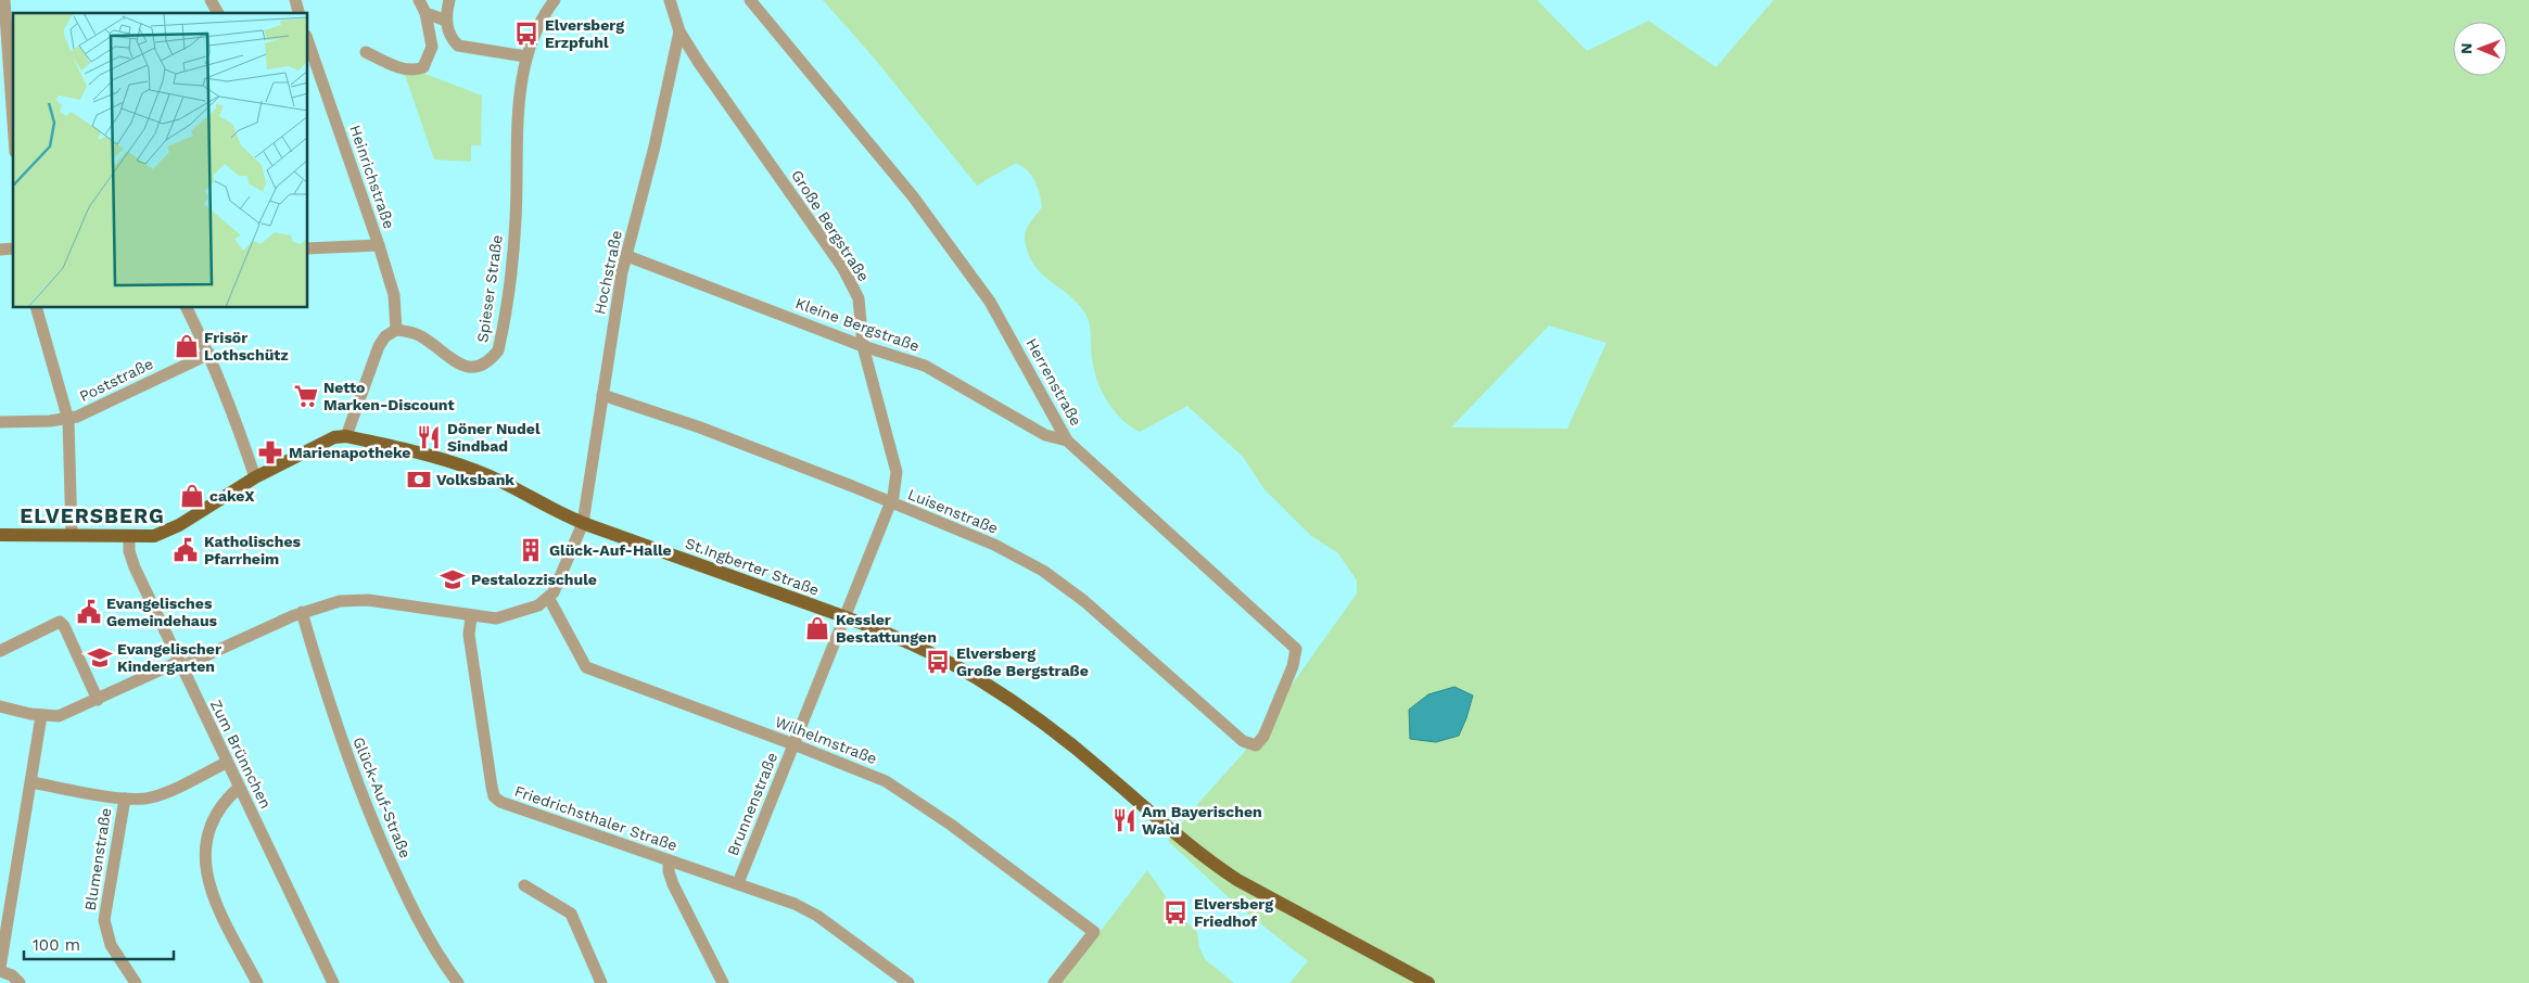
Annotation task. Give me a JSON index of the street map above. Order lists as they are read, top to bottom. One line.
{"streets":{"main road":["St.Ingberter Straße"],"street":["Heinrichstraße","Große Bergstraße","Hochstraße","Spieser Straße","Kleine Bergstraße","Poststraße","Herrenstraße","Luisenstraße","Wilhelmstraße","Zum Brünnchen","Glück-Auf-Straße","Brunnenstraße","Friedrichsthaler Straße","Blumenstraße"]},"crossings":[["Heinrichstraße","Spieser Straße"],["Große Bergstraße","Hochstraße"],["Große Bergstraße","Kleine Bergstraße"],["Große Bergstraße","Luisenstraße"],["Große Bergstraße","St.Ingberter Straße"],["Große Bergstraße","Brunnenstraße"],["Hochstraße","Kleine Bergstraße"],["Hochstraße","Luisenstraße"],["Hochstraße","St.Ingberter Straße"],["Hochstraße","Wilhelmstraße"],["Kleine Bergstraße","Herrenstraße"],["Herrenstraße","Luisenstraße"],["St.Ingberter Straße","Zum Brünnchen"],["St.Ingberter Straße","Brunnenstraße"],["Wilhelmstraße","Brunnenstraße"],["Brunnenstraße","Friedrichsthaler Straße"]],"districts":["ELVERSBERG"],"places":{"bus stop":["Elversberg Erzpfuhl","Elversberg Große Bergstraße","Elversberg Friedhof"],"shop":["Frisör Lothschütz","cakeX","Kessler Bestattungen"],"supermarket":["Netto Marken-Discount"],"restaurant":["Döner Nudel Sindbad","Am Bayerischen Wald"],"pharmacy":["Marienapotheke"],"bank":["Volksbank"],"public building":["Katholisches Pfarrheim","Evangelisches Gemeindehaus"],"building":["Glück-Auf-Halle"],"school or university":["Pestalozzischule","Evangelischer Kindergarten"]},"scale_bar":"100 m","north":"left"}
